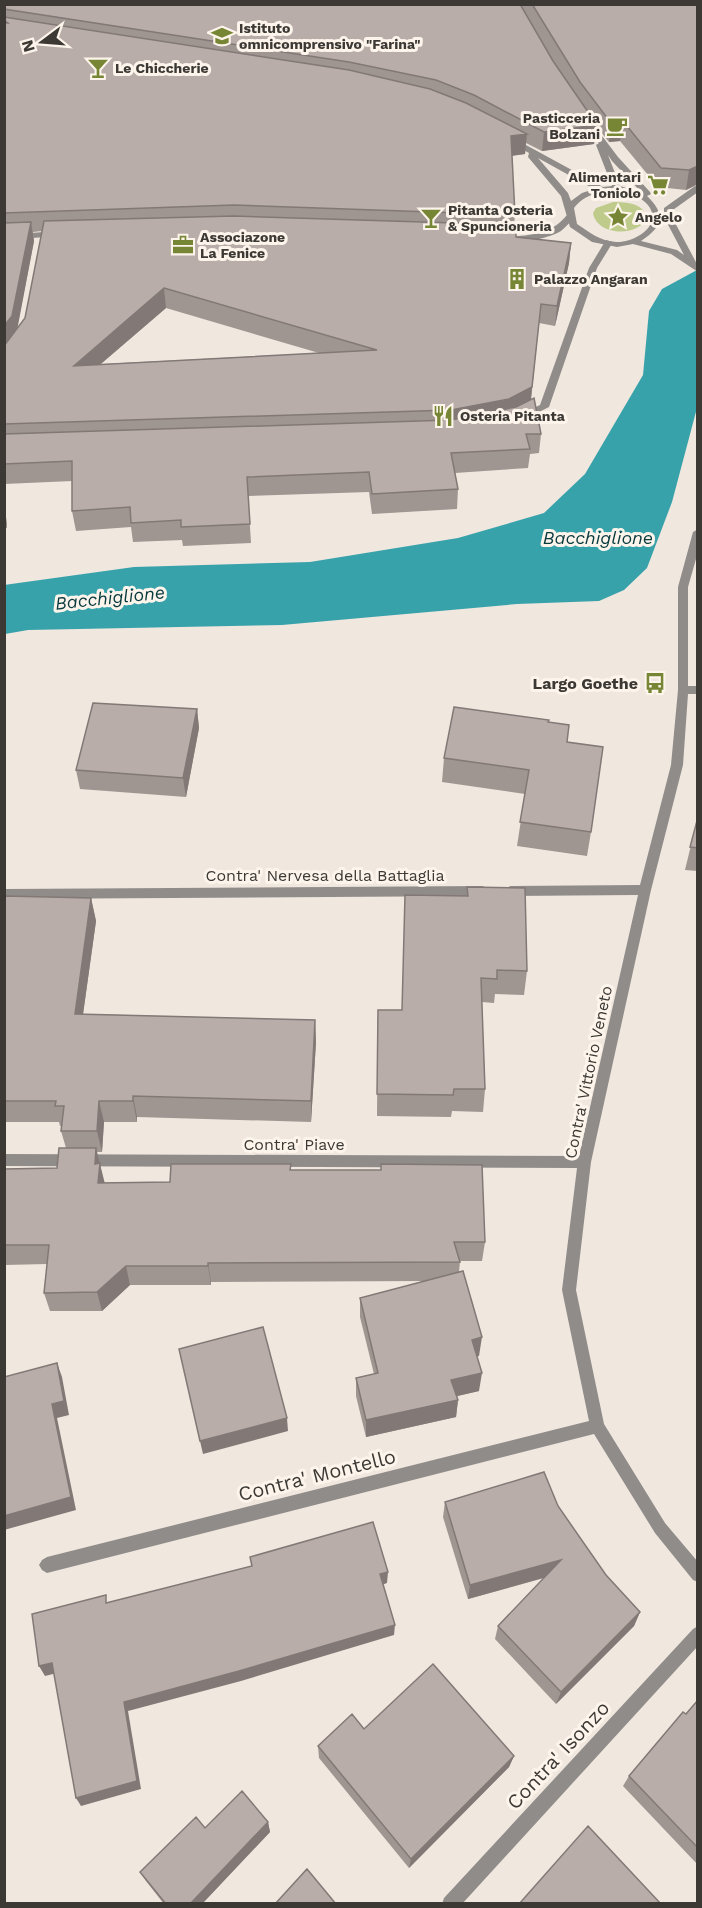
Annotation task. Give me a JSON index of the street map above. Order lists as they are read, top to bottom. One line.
{"streets":{"street":["Contra' Nervesa della Battaglia","Contra' Vittorio Veneto","Contra' Piave","Contra' Montello","Contra' Isonzo"]},"crossings":[["Contra' Nervesa della Battaglia","Contra' Vittorio Veneto"],["Contra' Vittorio Veneto","Contra' Piave"],["Contra' Vittorio Veneto","Contra' Montello"]],"water":["Bacchiglione"],"places":{"school or university":["Istituto omnicomprensivo \"Farina\""],"bar":["Le Chiccherie","Pitanta Osteria & Spuncioneria"],"cafe":["Pasticceria Bolzani"],"supermarket":["Alimentari Toniolo"],"place":["Angelo"],"office":["Associazone La Fenice"],"building":["Palazzo Angaran"],"restaurant":["Osteria Pitanta"],"bus stop":["Largo Goethe"]},"north":"left"}
